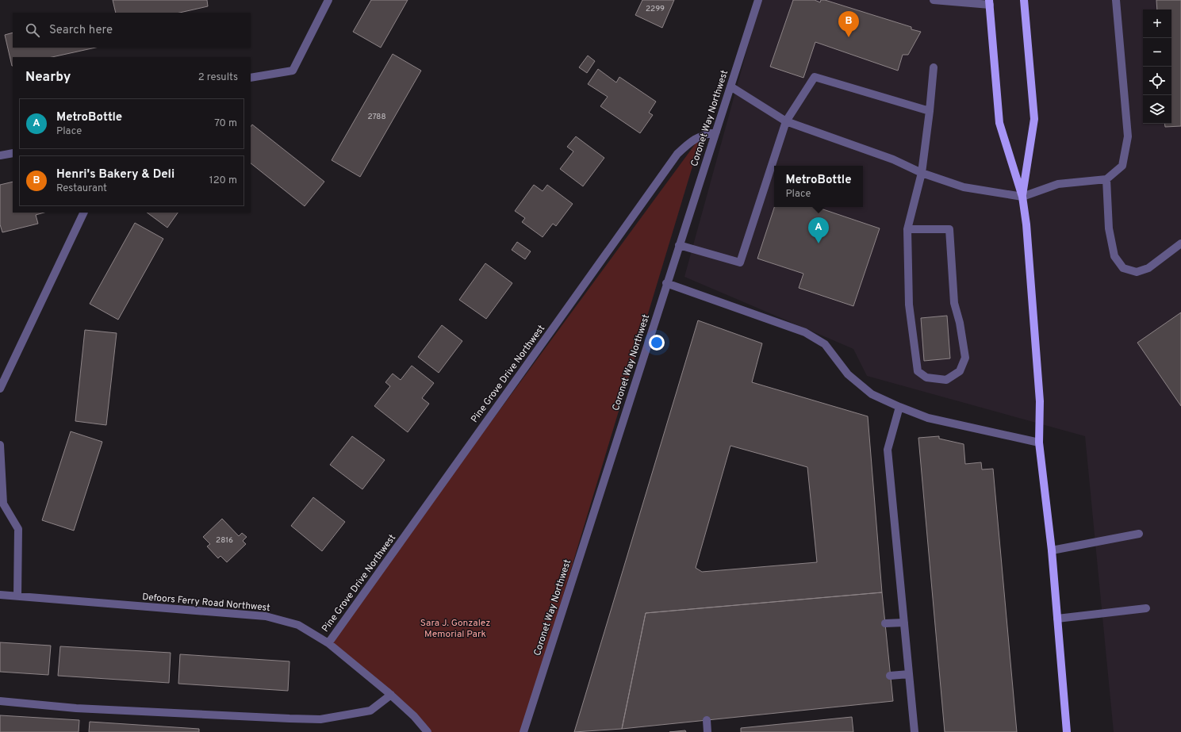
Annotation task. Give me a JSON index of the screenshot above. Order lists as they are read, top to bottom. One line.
{"streets":{"street":["Coronet Way Northwest","Pine Grove Drive Northwest","Defoors Ferry Road Northwest"]},"crossings":[["Coronet Way Northwest","Pine Grove Drive Northwest"],["Pine Grove Drive Northwest","Defoors Ferry Road Northwest"]],"parks":["Sara J. Gonzalez Memorial Park"],"house_numbers":["2299","2788","2816"],"page":{"map_buttons":["+","−"],"pins":["B","A"],"search":"Search here","heading":["Nearby","2 results"],"list":[{"mark":"A","name":"MetroBottle","note":"Place","value":"70 m"},{"mark":"B","name":"Henri's Bakery & Deli","note":"Restaurant","value":"120 m"}],"popup":["MetroBottle","Place"]}}
